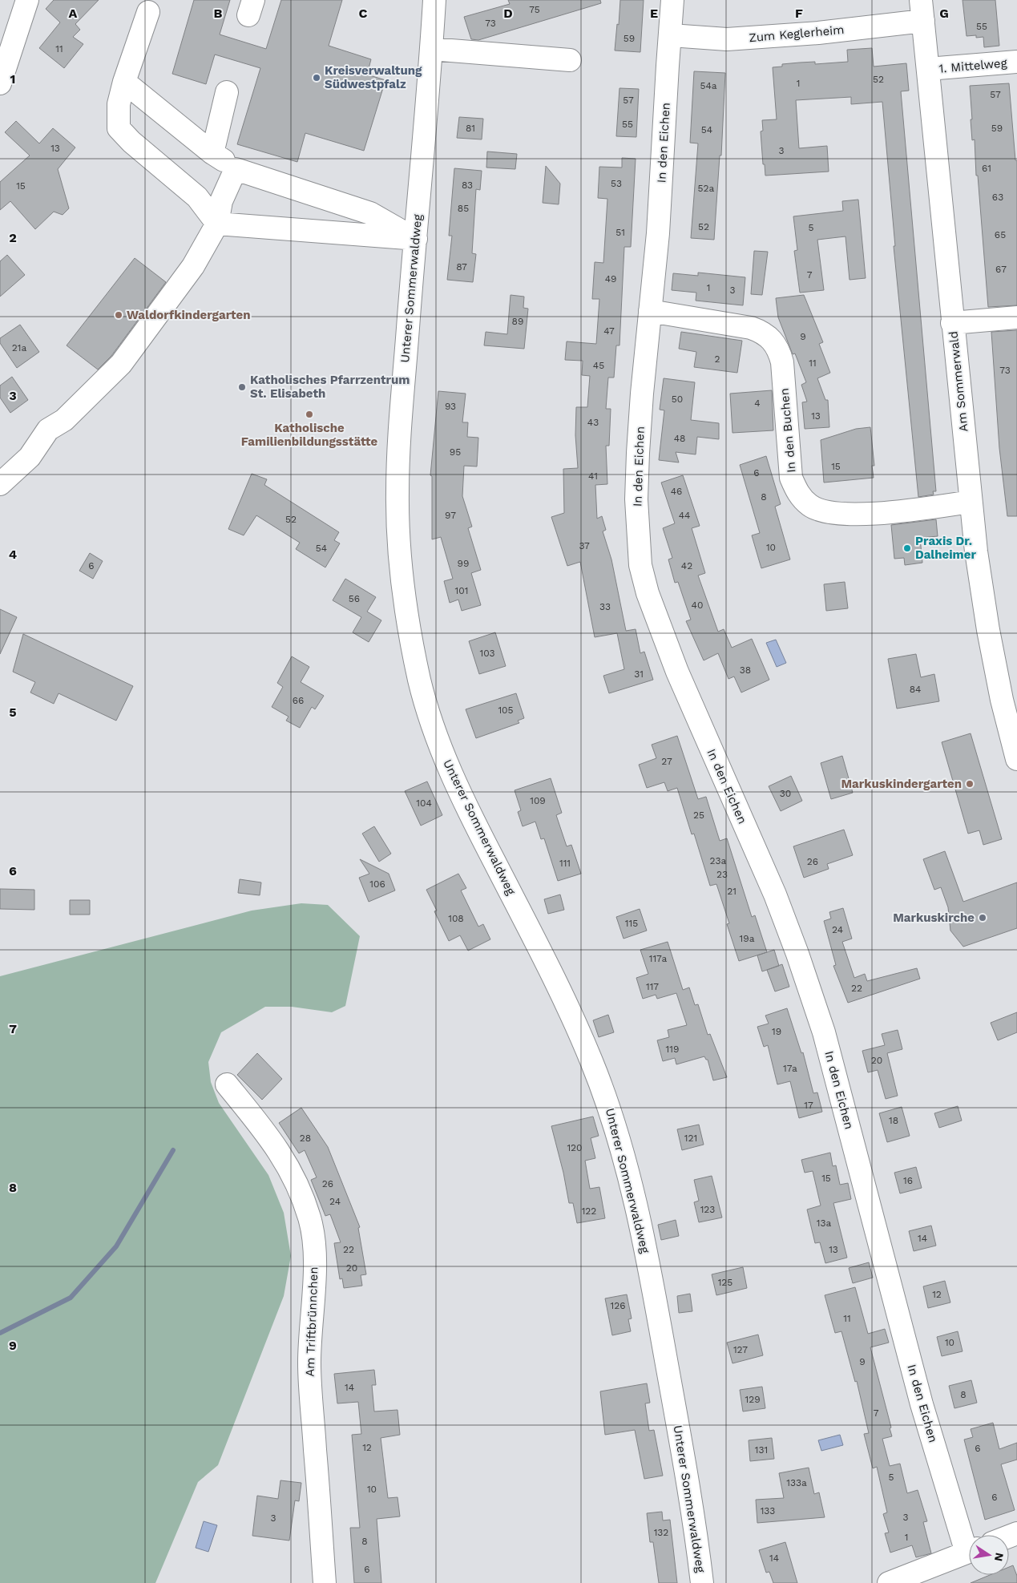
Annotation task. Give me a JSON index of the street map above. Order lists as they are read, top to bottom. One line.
{"streets":{"street":["Zum Keglerheim","1. Mittelweg","In den Eichen","Unterer Sommerwaldweg","Am Sommerwald","In den Buchen","Am Triftbrünnchen"]},"crossings":[["Zum Keglerheim","In den Eichen"],["Zum Keglerheim","Am Sommerwald"],["1. Mittelweg","Am Sommerwald"],["In den Eichen","In den Buchen"],["Am Sommerwald","In den Buchen"]],"places":["Kreisverwaltung Südwestpfalz","Waldorfkindergarten","Katholisches Pfarrzentrum St. Elisabeth","Katholische Familienbildungsstätte","Praxis Dr. Dalheimer","Markuskindergarten","Markuskirche"],"house_numbers":["75","73","55","59","11","52","1","54a","57","57","55","81","59","54","13","3","61","53","83","15","52a","63","85","52","5","51","65","87","67","7","49","1","3","89","47","9","21a","2","11","45","73","50","4","93","13","43","48","95","15","6","41","46","8","97","44","52","37","10","54","99","6","42","101","56","40","33","103","38","31","84","66","105","27","30","109","104","25","23a","26","111","23","106","21","108","115","24","19a","117a","117","22","19","119","20","17a","17","18","28","121","120","15","16","26","24","123","122","13a","14","22","13","20","125","12","126","11","10","127","9","14","8","129","7","12","6","131","5","133a","10","6","133","3","3","132","1","8","14","6"],"north":"right","grid":{"columns":["A","B","C","D","E","F","G"],"rows":["1","2","3","4","5","6","7","8","9"]}}
